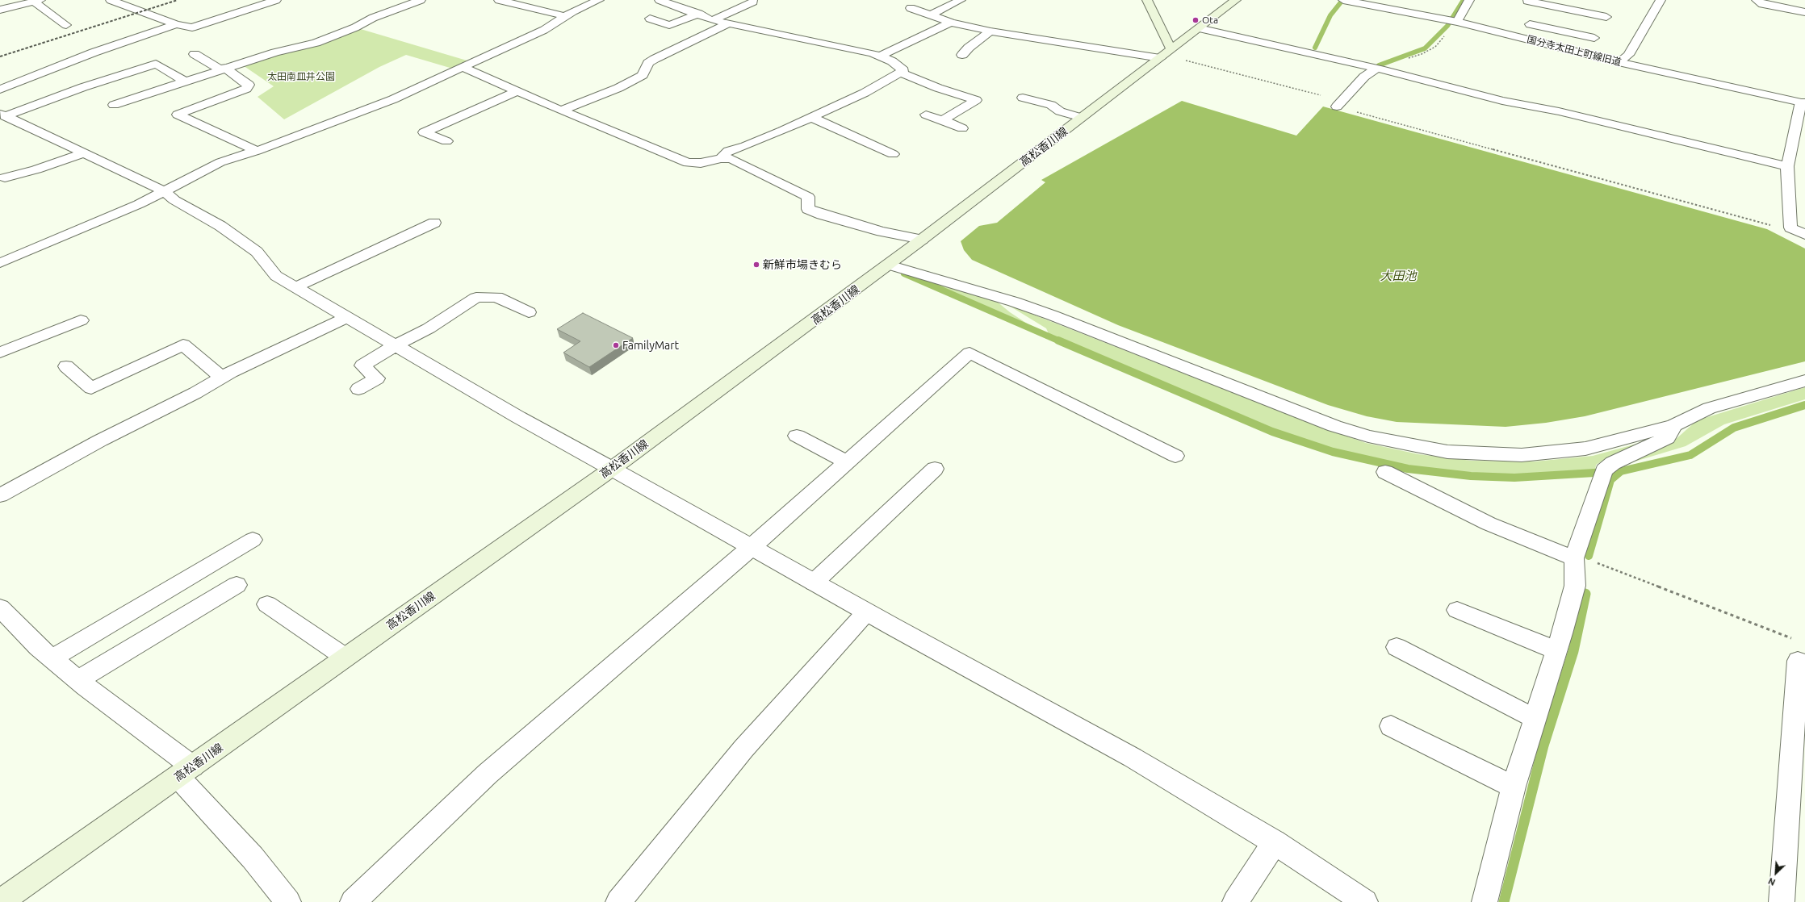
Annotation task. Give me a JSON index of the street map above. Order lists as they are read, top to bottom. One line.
{"streets":{"main road":["高松香川線"],"street":["国分寺太田上町線旧道"]},"water":["大田池"],"parks":["太田南皿井公園"],"places":["Ota","新鮮市場きむら","FamilyMart"],"north":"bottom left"}
